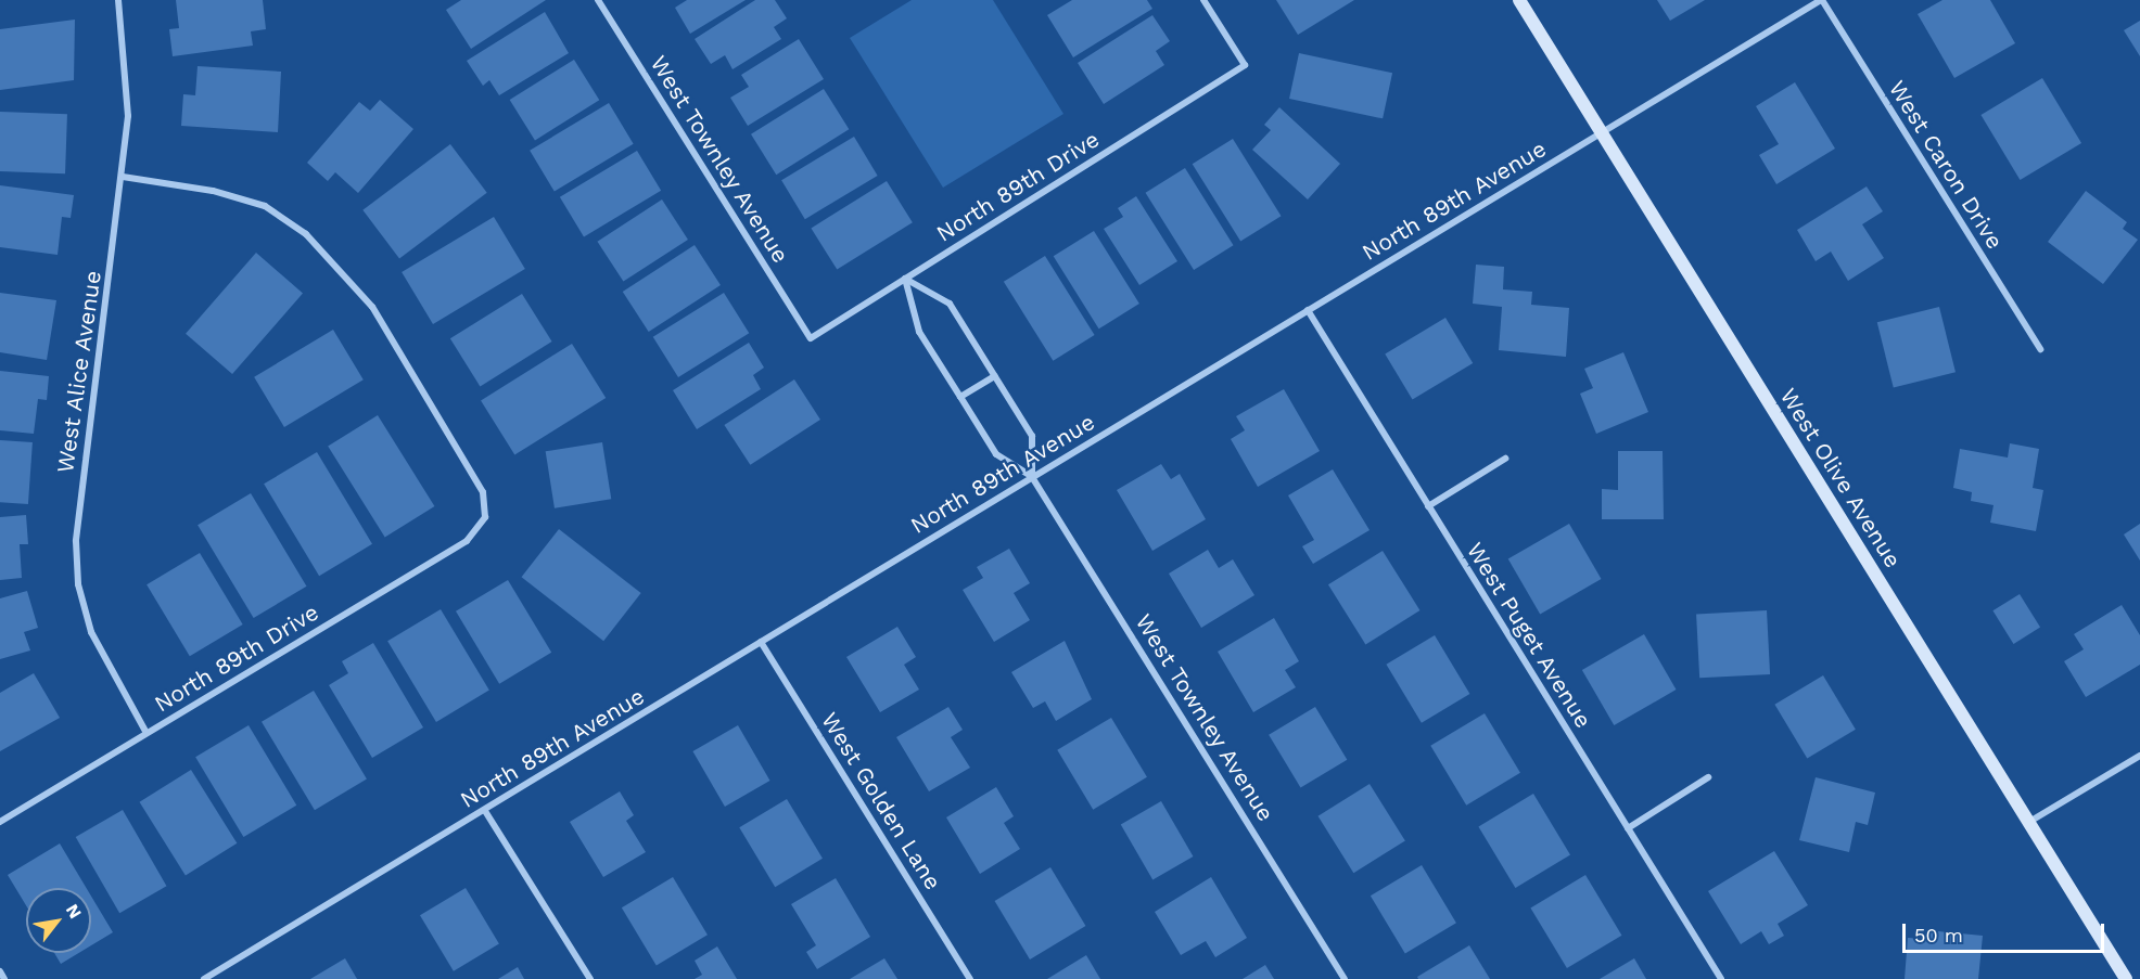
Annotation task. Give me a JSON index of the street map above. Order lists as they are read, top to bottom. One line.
{"streets":{"main road":["West Olive Avenue"],"street":["West Townley Avenue","West Caron Drive","North 89th Drive","North 89th Avenue","West Alice Avenue","West Puget Avenue","West Golden Lane"]},"crossings":[["West Townley Avenue","North 89th Drive"],["West Townley Avenue","North 89th Avenue"],["West Caron Drive","North 89th Avenue"],["North 89th Drive","West Alice Avenue"],["North 89th Avenue","West Olive Avenue"],["North 89th Avenue","West Puget Avenue"],["North 89th Avenue","West Golden Lane"]],"scale_bar":"50 m","north":"top right"}
